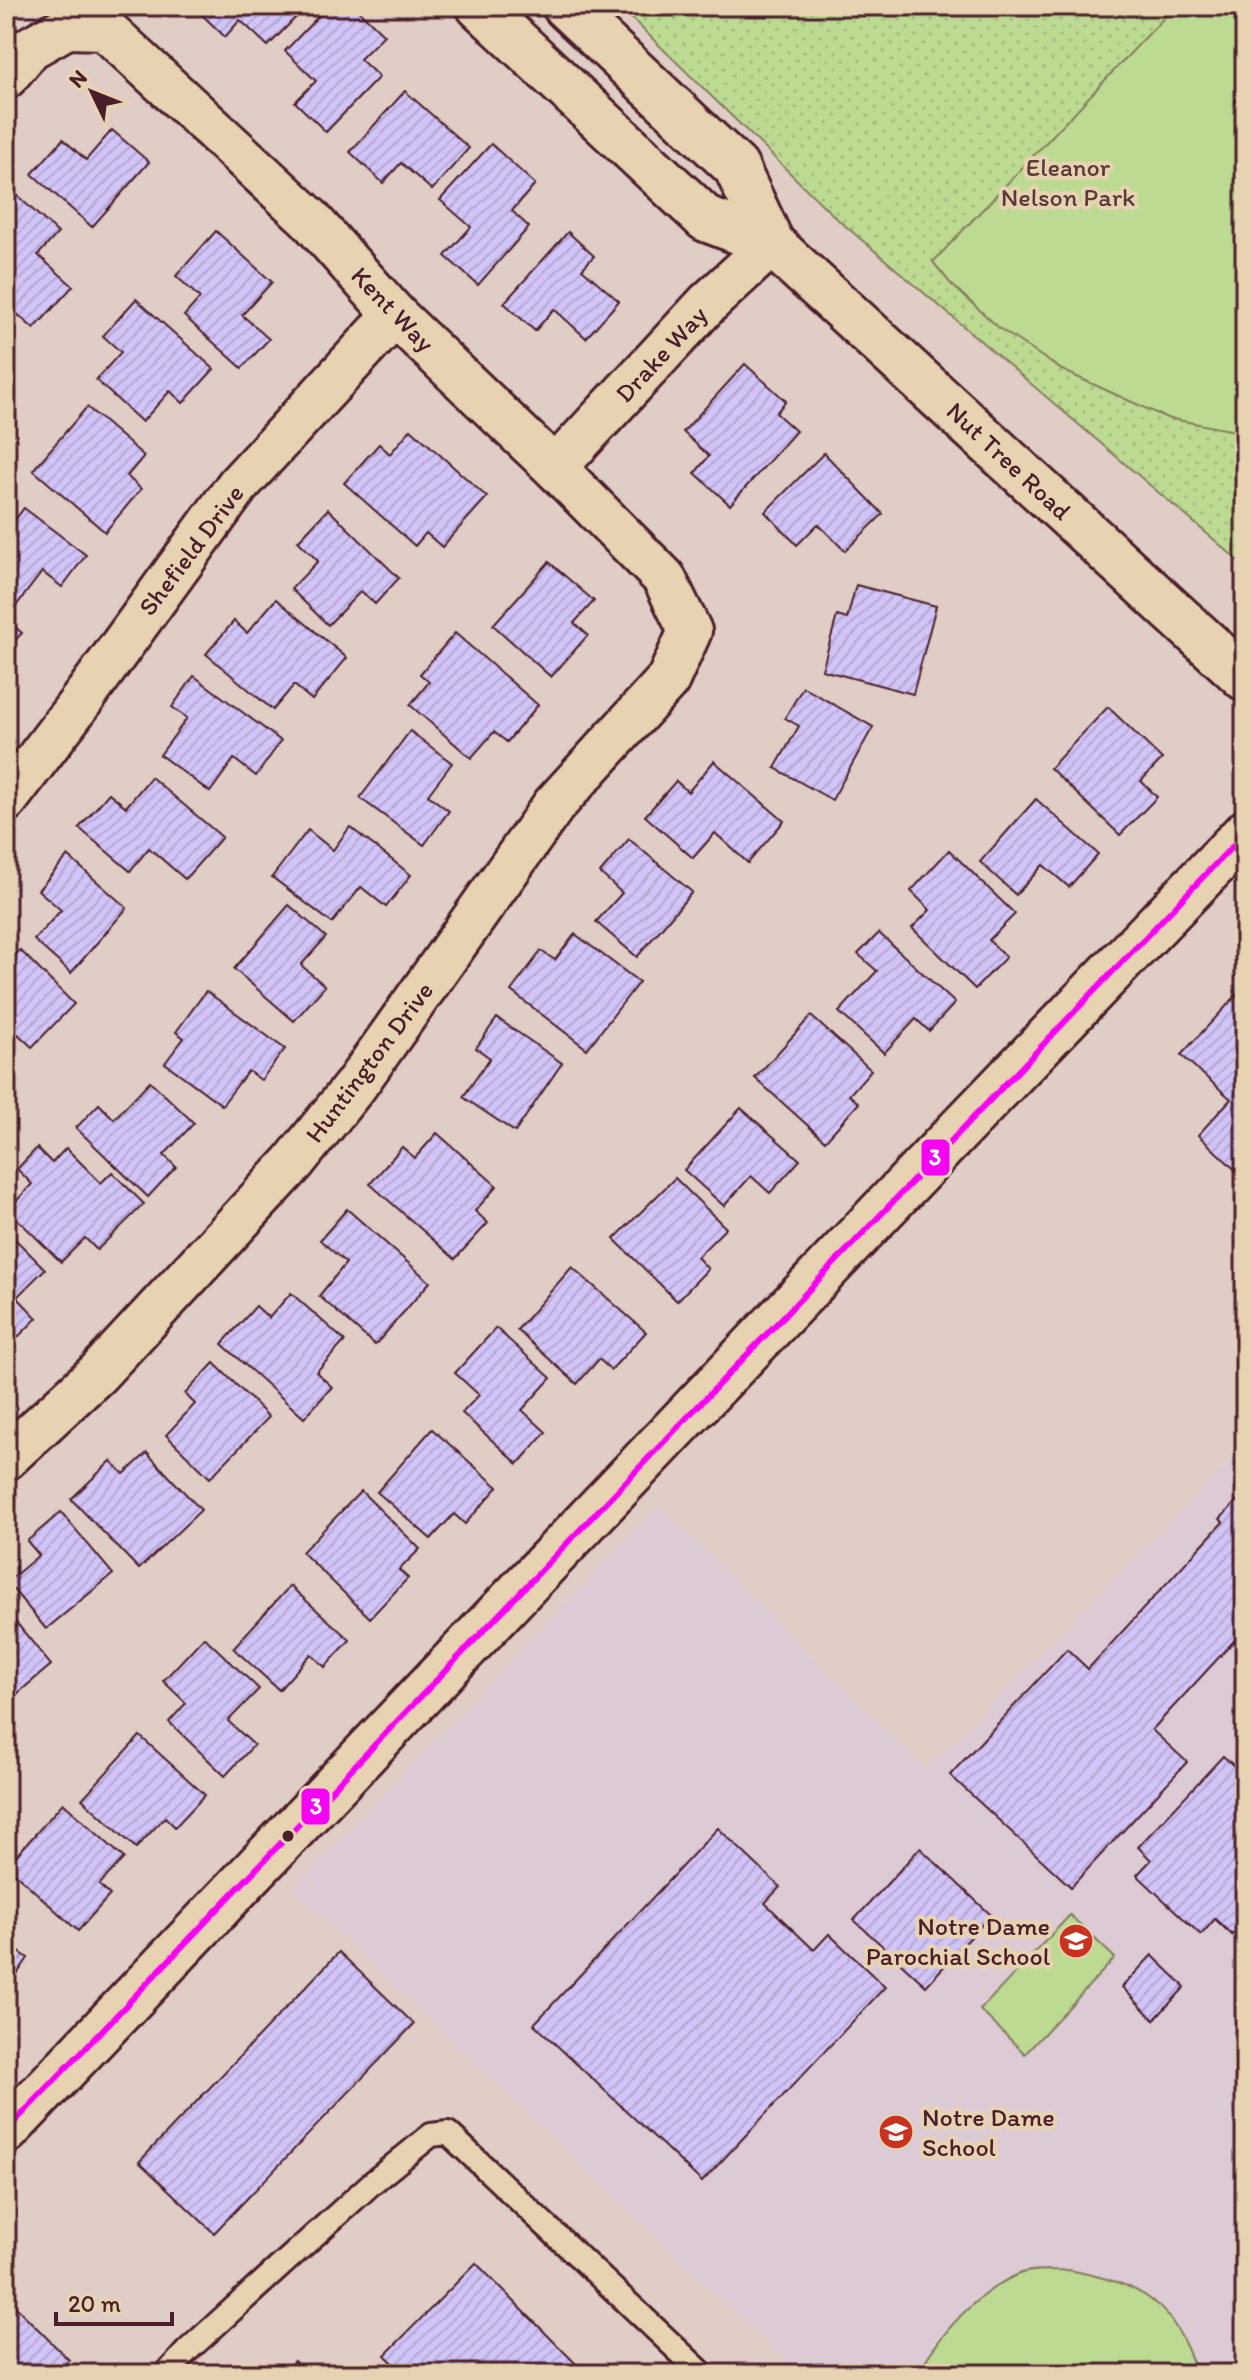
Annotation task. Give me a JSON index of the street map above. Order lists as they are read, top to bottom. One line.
{"streets":{"street":["Kent Way","Drake Way","Nut Tree Road","Shefield Drive","Huntington Drive"]},"crossings":[["Kent Way","Drake Way"],["Kent Way","Shefield Drive"],["Kent Way","Huntington Drive"],["Drake Way","Nut Tree Road"]],"parks":["Eleanor Nelson Park"],"places":{"school or university":["Notre Dame Parochial School","Notre Dame School"]},"lines":["transit line 3"],"scale_bar":"20 m","north":"top left"}
